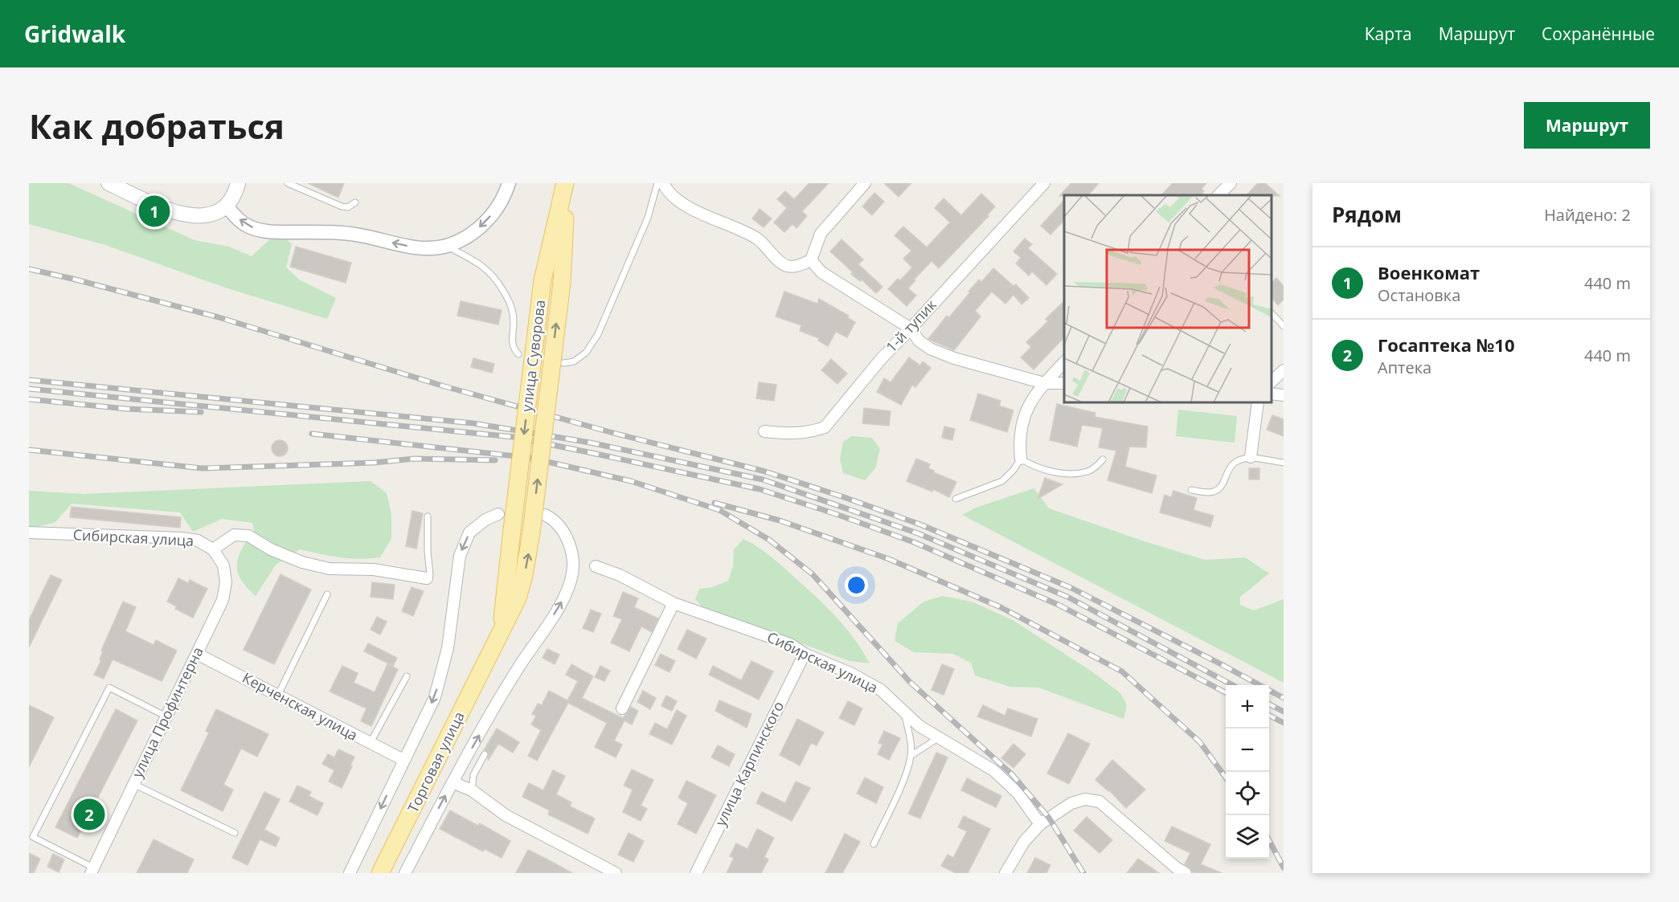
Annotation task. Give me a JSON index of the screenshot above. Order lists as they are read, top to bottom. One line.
{"streets":{"main road":["улица Суворова","Торговая улица"],"street":["1-й тупик","Сибирская улица","Керченская улица","улица Профинтерна","улица Карпинского"]},"crossings":[["улица Суворова","Торговая улица"],["Сибирская улица","улица Профинтерна"],["Сибирская улица","улица Карпинского"],["Керченская улица","улица Профинтерна"]],"page":{"header":"Gridwalk","nav":["Карта","Маршрут","Сохранённые"],"buttons":"Маршрут","title":"Как добраться","heading":["Рядом","Найдено: 2"],"pins":["1","2"],"list":[{"mark":"1","name":"Военкомат","note":"Остановка","value":"440 m"},{"mark":"2","name":"Госаптека №10","note":"Аптека","value":"440 m"}],"map_buttons":["+","−"]}}
